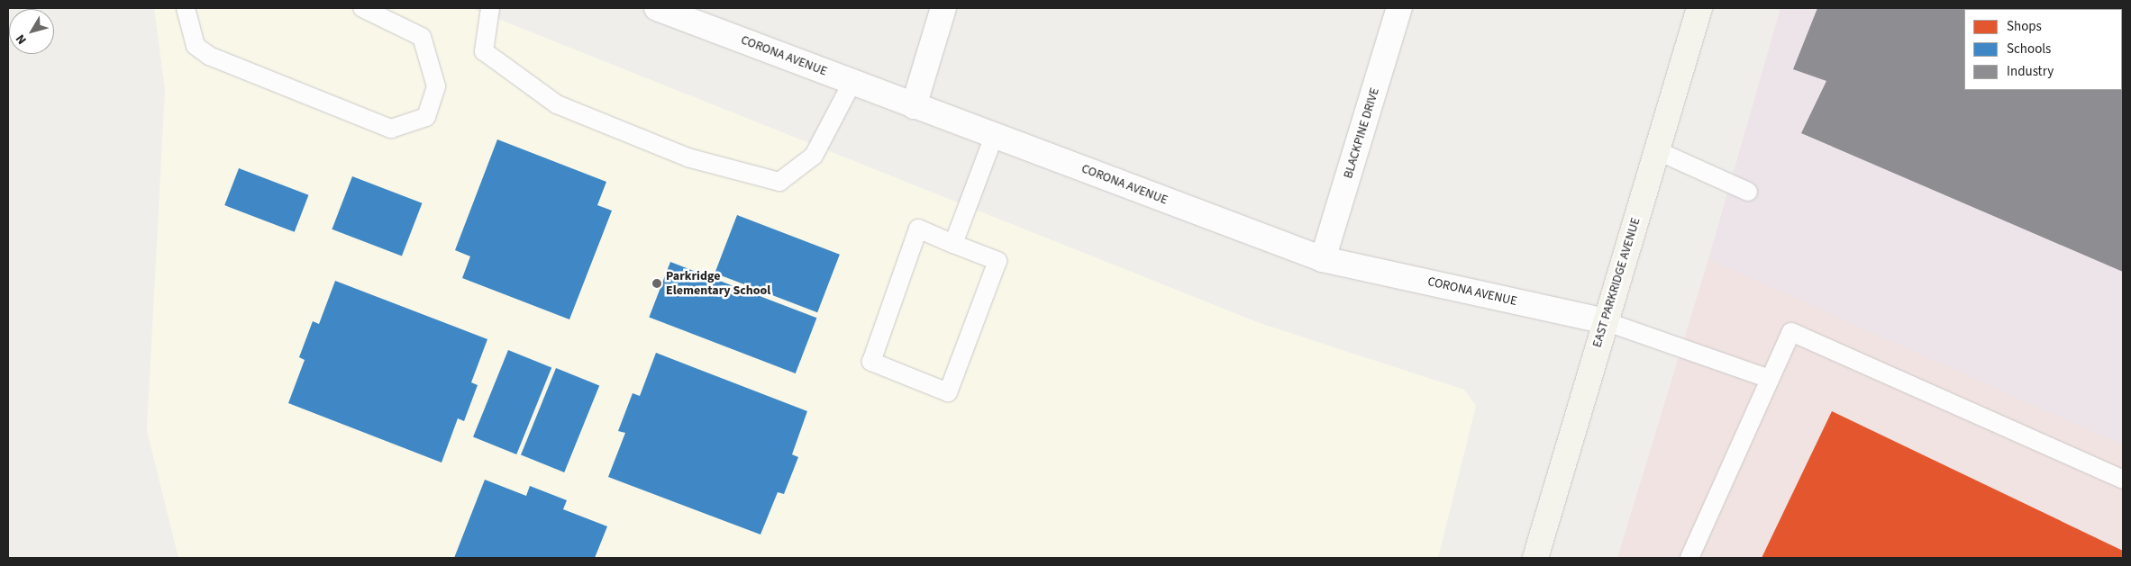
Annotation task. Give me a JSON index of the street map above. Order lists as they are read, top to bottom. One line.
{"streets":{"main road":["EAST PARKRIDGE AVENUE"],"street":["CORONA AVENUE","BLACKPINE DRIVE"]},"crossings":[["CORONA AVENUE","BLACKPINE DRIVE"],["CORONA AVENUE","EAST PARKRIDGE AVENUE"]],"places":["Parkridge Elementary School"],"legend":["Shops","Schools","Industry"],"north":"bottom left"}
